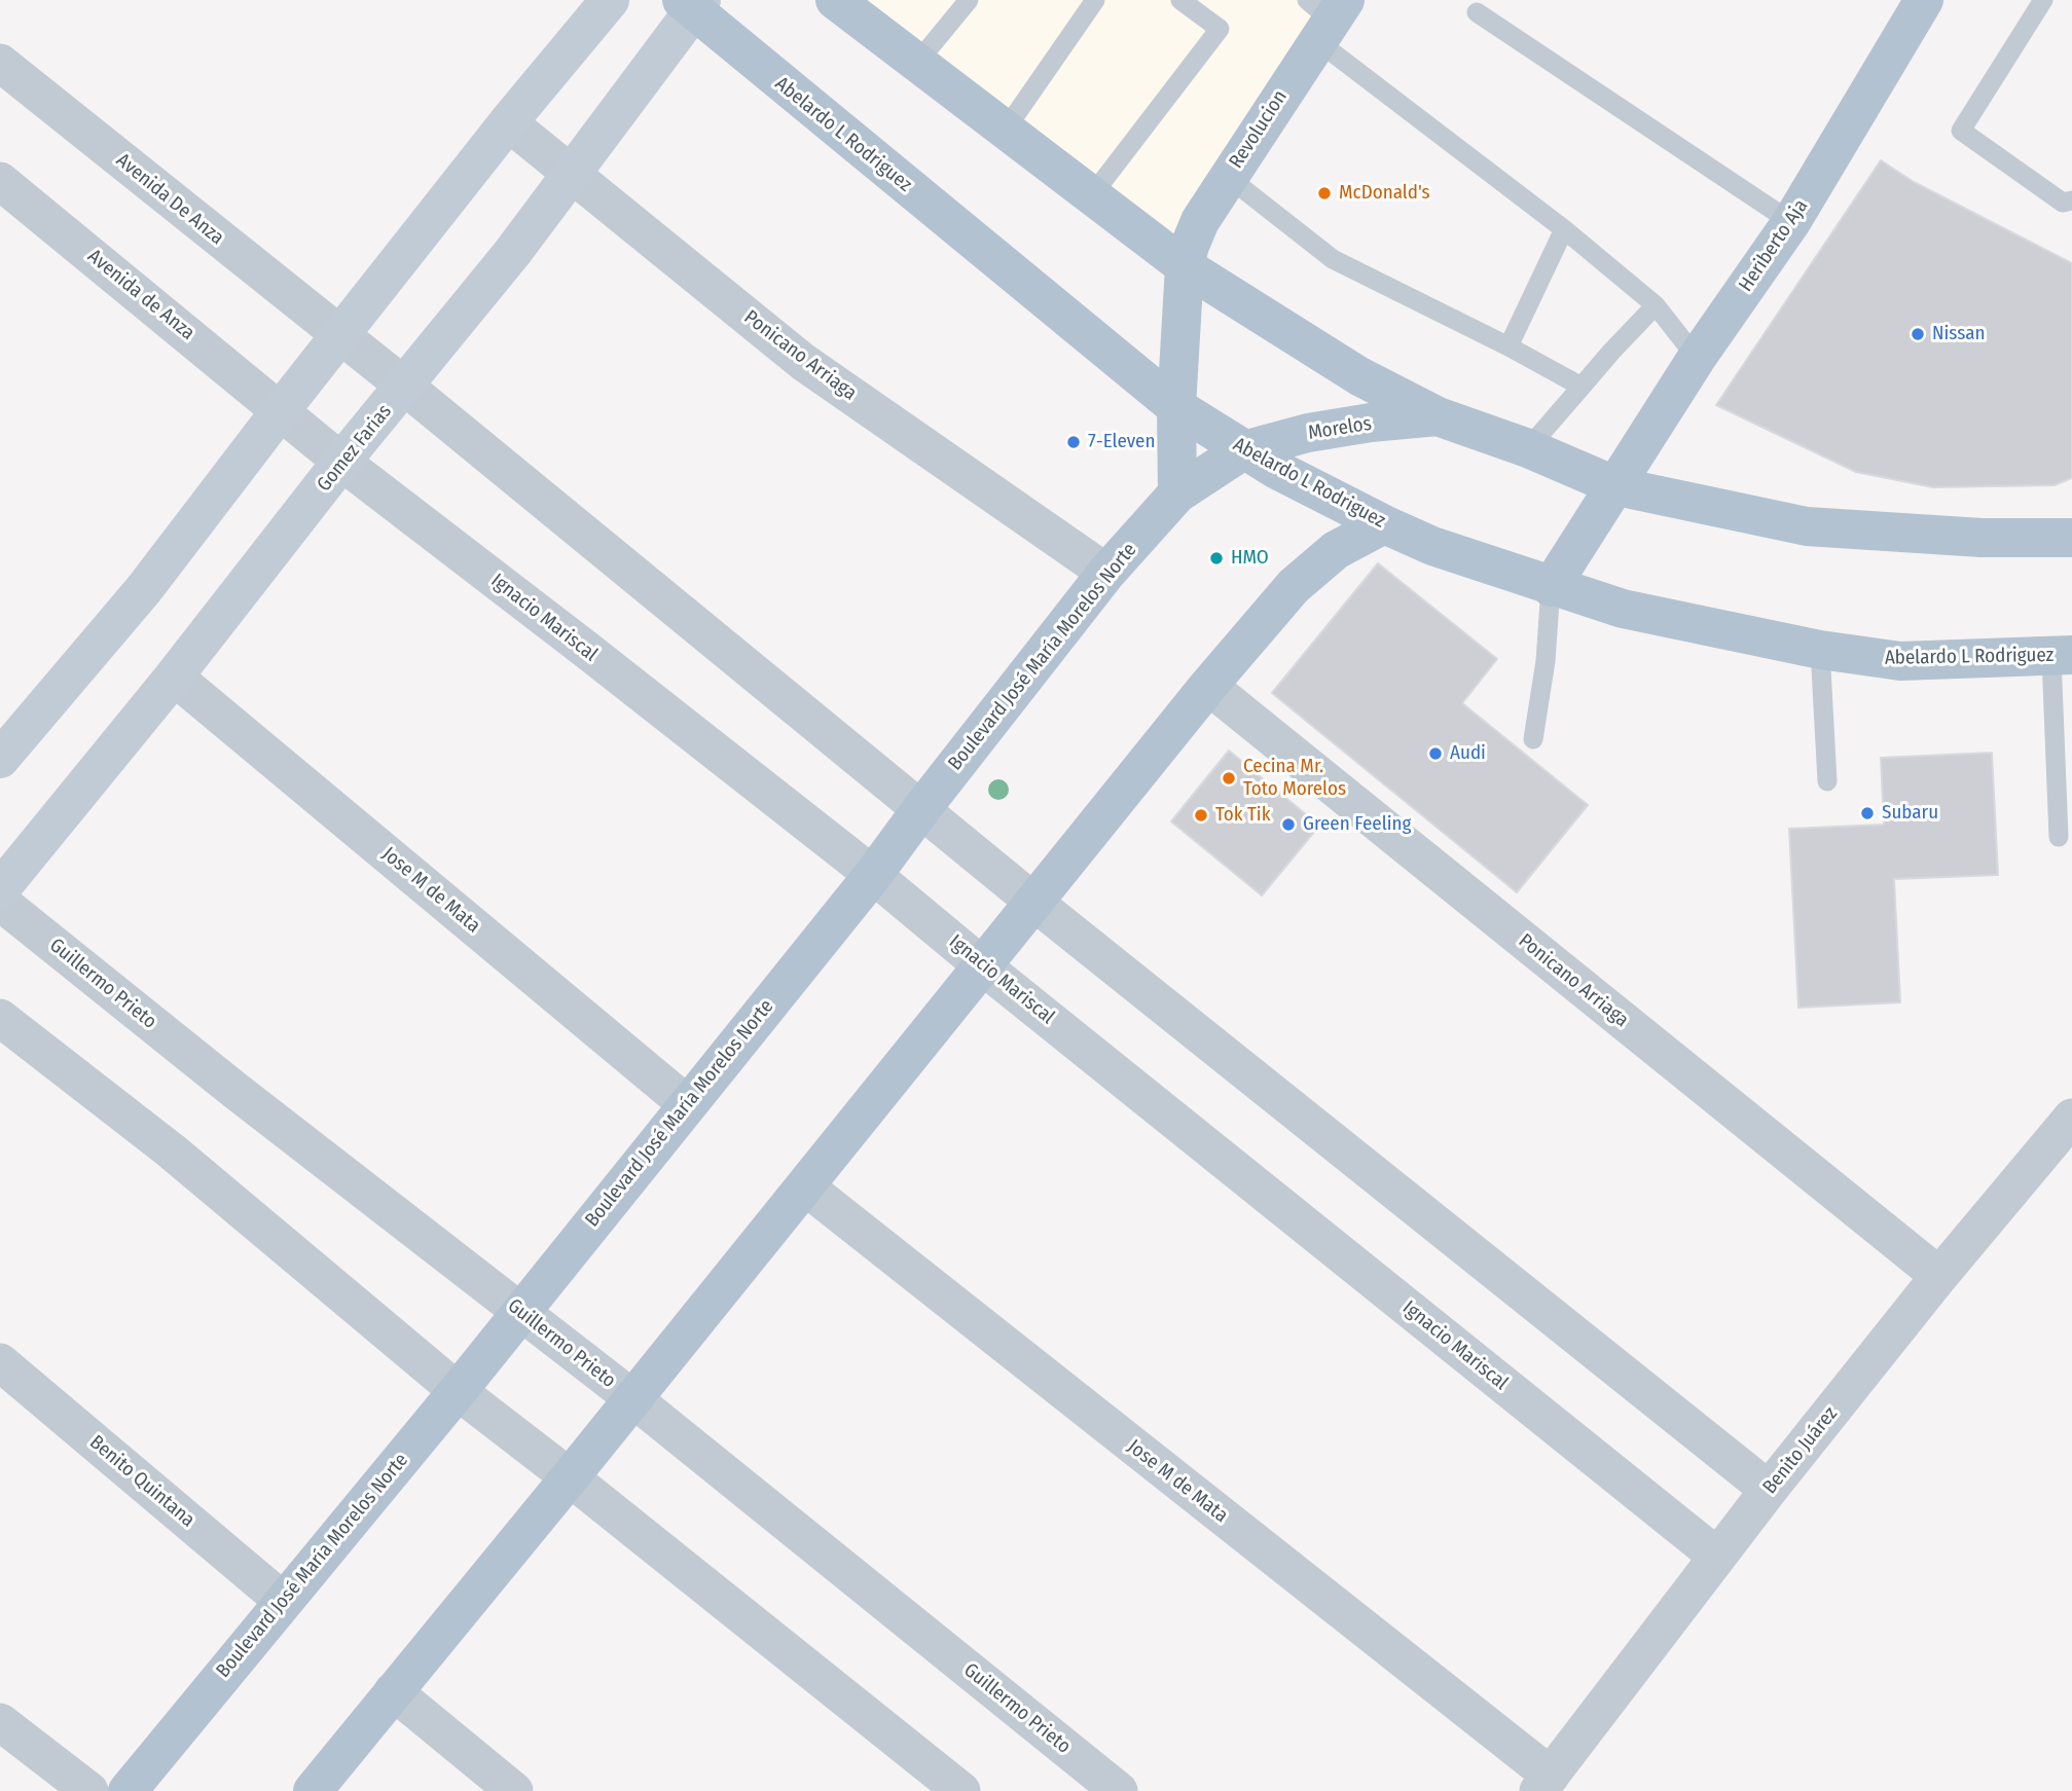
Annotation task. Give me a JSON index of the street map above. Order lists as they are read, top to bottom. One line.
{"streets":{"main road":["Revolucion","Abelardo L Rodriguez","Heriberto Aja","Morelos","Boulevard José María Morelos Norte"],"street":["Avenida De Anza","Avenida de Anza","Ponicano Arriaga","Gomez Farias","Ignacio Mariscal","Jose M de Mata","Guillermo Prieto","Benito Juárez","Benito Quintana"]},"crossings":[["Revolucion","Abelardo L Rodriguez"],["Revolucion","Boulevard José María Morelos Norte"],["Abelardo L Rodriguez","Heriberto Aja"],["Abelardo L Rodriguez","Morelos"],["Abelardo L Rodriguez","Gomez Farias"],["Abelardo L Rodriguez","Boulevard José María Morelos Norte"],["Avenida de Anza","Ignacio Mariscal"],["Ponicano Arriaga","Gomez Farias"],["Ponicano Arriaga","Boulevard José María Morelos Norte"],["Ponicano Arriaga","Benito Juárez"],["Morelos","Boulevard José María Morelos Norte"],["Gomez Farias","Ignacio Mariscal"],["Gomez Farias","Jose M de Mata"],["Ignacio Mariscal","Boulevard José María Morelos Norte"],["Ignacio Mariscal","Benito Juárez"],["Boulevard José María Morelos Norte","Jose M de Mata"],["Boulevard José María Morelos Norte","Guillermo Prieto"],["Boulevard José María Morelos Norte","Benito Quintana"],["Jose M de Mata","Benito Juárez"]],"places":["McDonald's","Nissan","7-Eleven","HMO","Audi","Cecina Mr. Toto Morelos","Subaru","Tok Tik","Green Feeling"]}
